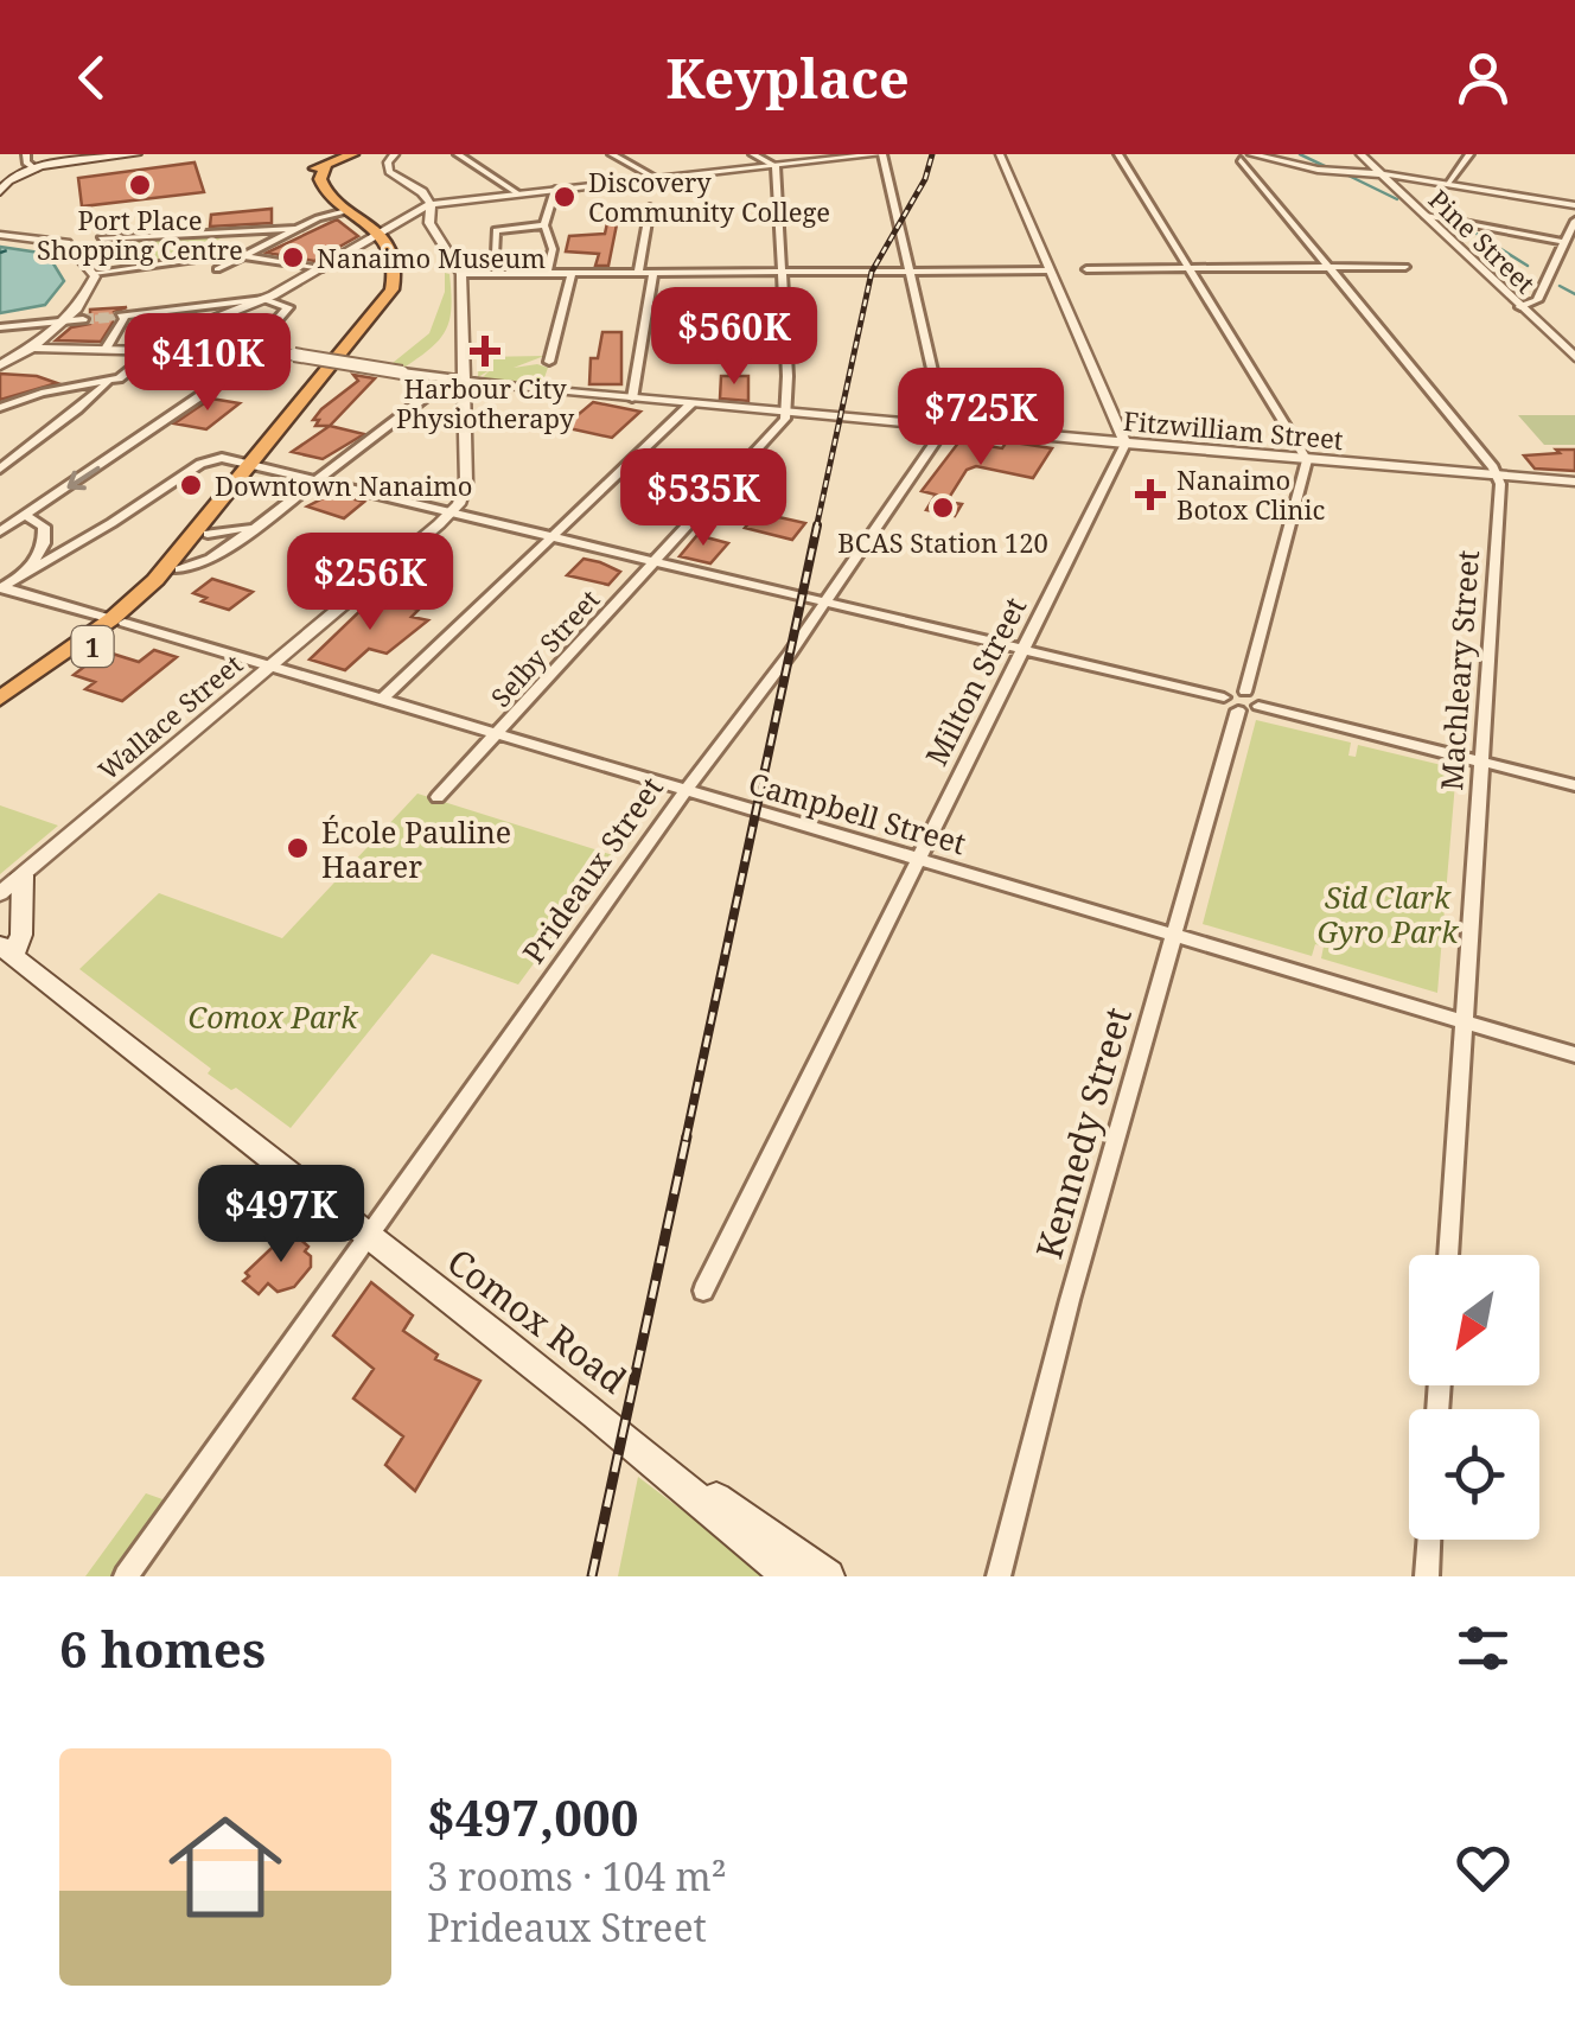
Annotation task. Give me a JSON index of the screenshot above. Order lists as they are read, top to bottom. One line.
{"streets":{"highway":["1"],"main road":["Comox Road"],"street":["Pine Street","Fitzwilliam Street","Selby Street","Machleary Street","Milton Street","Wallace Street","Campbell Street","Prideaux Street","Kennedy Street"]},"crossings":[["Fitzwilliam Street","Selby Street"],["Fitzwilliam Street","Machleary Street"],["Fitzwilliam Street","Milton Street"],["Fitzwilliam Street","Prideaux Street"],["Fitzwilliam Street","Kennedy Street"],["1","Campbell Street"],["Selby Street","Campbell Street"],["Machleary Street","Campbell Street"],["Milton Street","Campbell Street"],["Wallace Street","Campbell Street"],["Campbell Street","Prideaux Street"],["Campbell Street","Kennedy Street"],["Prideaux Street","Comox Road"]],"parks":["Sid Clark Gyro Park","Comox Park"],"places":{"other":["Port Place Shopping Centre","Discovery Community College","Nanaimo Museum","Downtown Nanaimo","BCAS Station 120","École Pauline Haarer"],"health":["Harbour City Physiotherapy","Nanaimo Botox Clinic"]},"north":"bottom left","page":{"header":"Keyplace","price":["$560K","$410K","$725K","$535K","$256K","$497K"],"heading":"6 homes","list":[{"name":"$497,000","note":"3 rooms · 104 m² · Prideaux Street"}]}}
